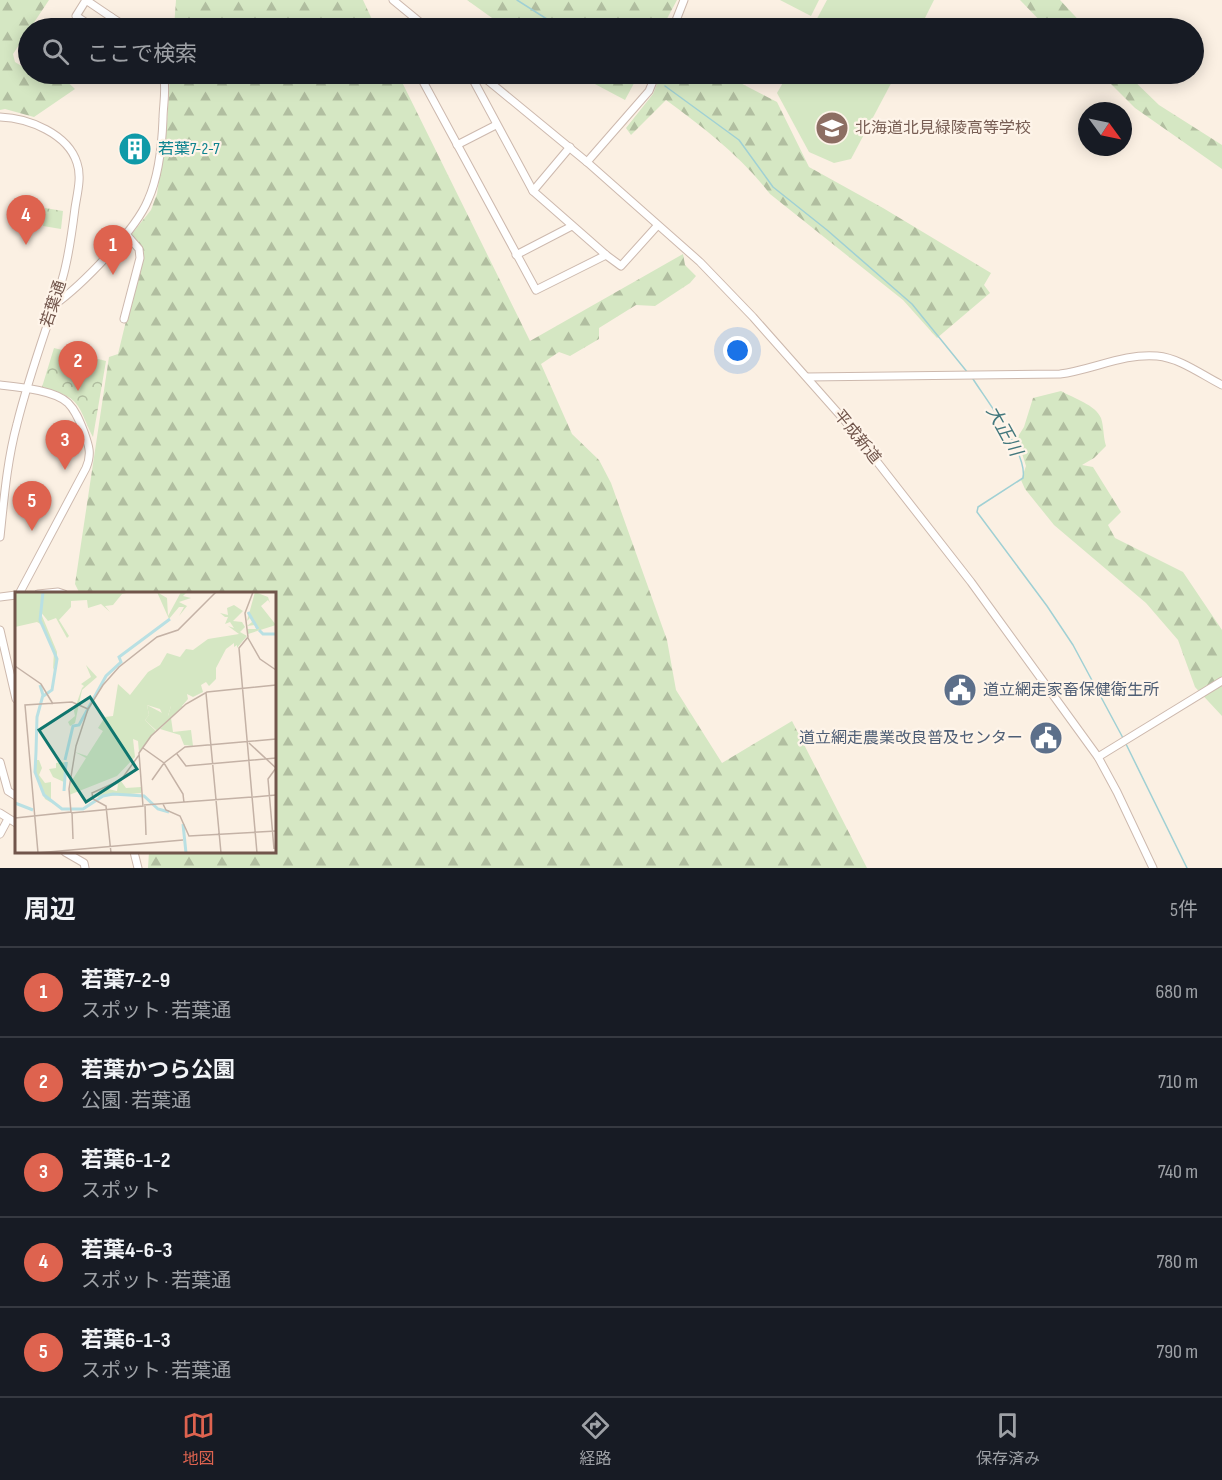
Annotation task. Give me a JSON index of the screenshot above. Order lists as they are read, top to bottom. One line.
{"streets":{"street":["若葉通","平成新道"]},"water":["大正川"],"places":{"school or university":["北海道北見緑陵高等学校"],"building":["若葉7-2-7"],"public building":["道立網走家畜保健衛生所","道立網走農業改良普及センター"]},"north":"bottom right","page":{"search":"ここで検索","pins":["4","1","2","3","5"],"heading":["周辺","5件"],"list":[{"mark":"1","name":"若葉7-2-9","note":"スポット · 若葉通","value":"680 m"},{"mark":"2","name":"若葉かつら公園","note":"公園 · 若葉通","value":"710 m"},{"mark":"3","name":"若葉6-1-2","note":"スポット","value":"740 m"},{"mark":"4","name":"若葉4-6-3","note":"スポット · 若葉通","value":"780 m"},{"mark":"5","name":"若葉6-1-3","note":"スポット · 若葉通","value":"790 m"}],"nav":["地図","経路","保存済み"]}}
